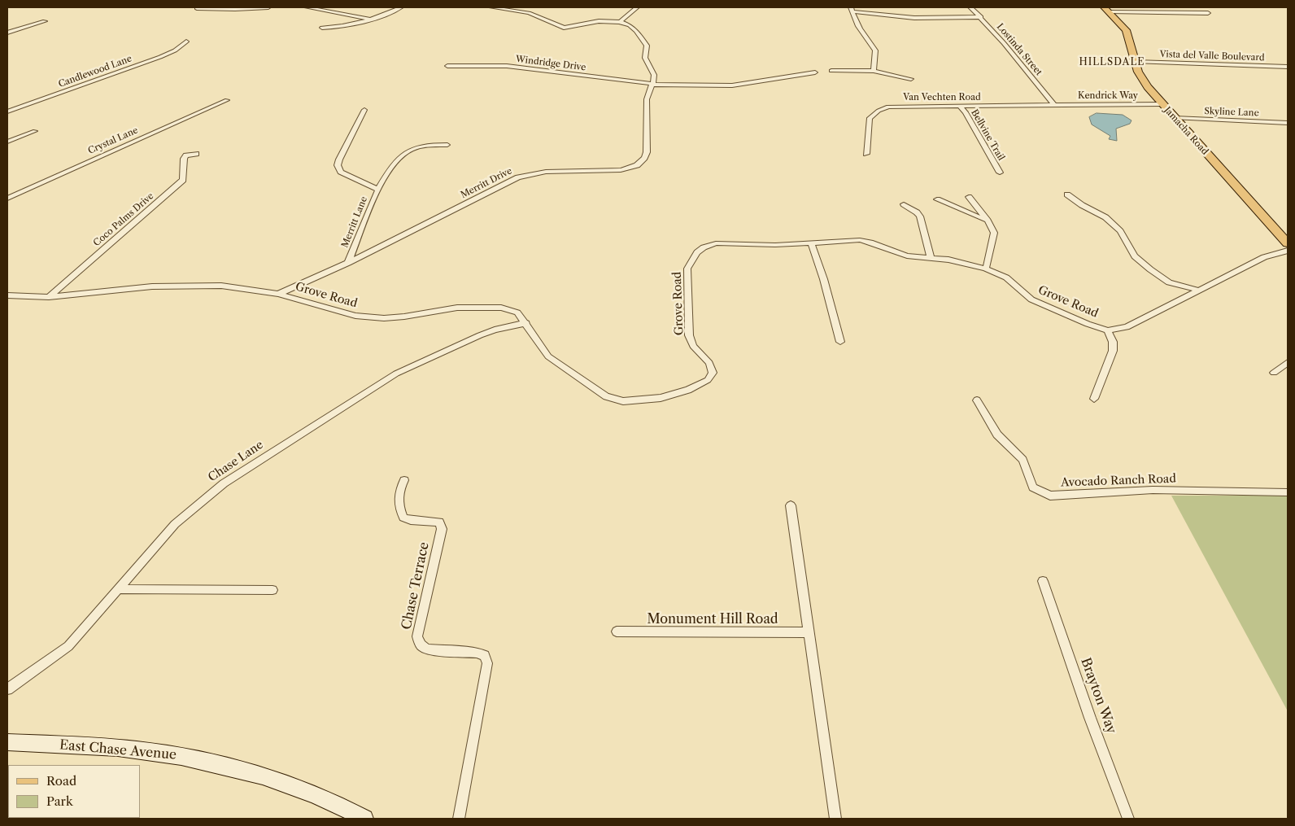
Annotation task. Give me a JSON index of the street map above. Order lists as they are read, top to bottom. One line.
{"streets":{"main road":["Jamacha Road","East Chase Avenue"],"street":["Lostinda Street","Vista del Valle Boulevard","Windridge Drive","Candlewood Lane","Kendrick Way","Van Vechten Road","Skyline Lane","Bellvine Trail","Crystal Lane","Merritt Drive","Coco Palms Drive","Merritt Lane","Grove Road","Chase Lane","Avocado Ranch Road","Chase Terrace","Monument Hill Road","Brayton Way"]},"crossings":[["Lostinda Street","Kendrick Way"],["Lostinda Street","Van Vechten Road"],["Vista del Valle Boulevard","Jamacha Road"],["Windridge Drive","Merritt Drive"],["Kendrick Way","Van Vechten Road"],["Kendrick Way","Jamacha Road"],["Van Vechten Road","Bellvine Trail"],["Skyline Lane","Jamacha Road"],["Merritt Drive","Merritt Lane"],["Merritt Drive","Grove Road"],["Coco Palms Drive","Grove Road"],["Grove Road","Chase Lane"]],"districts":["HILLSDALE"],"legend":["Road","Park"]}
